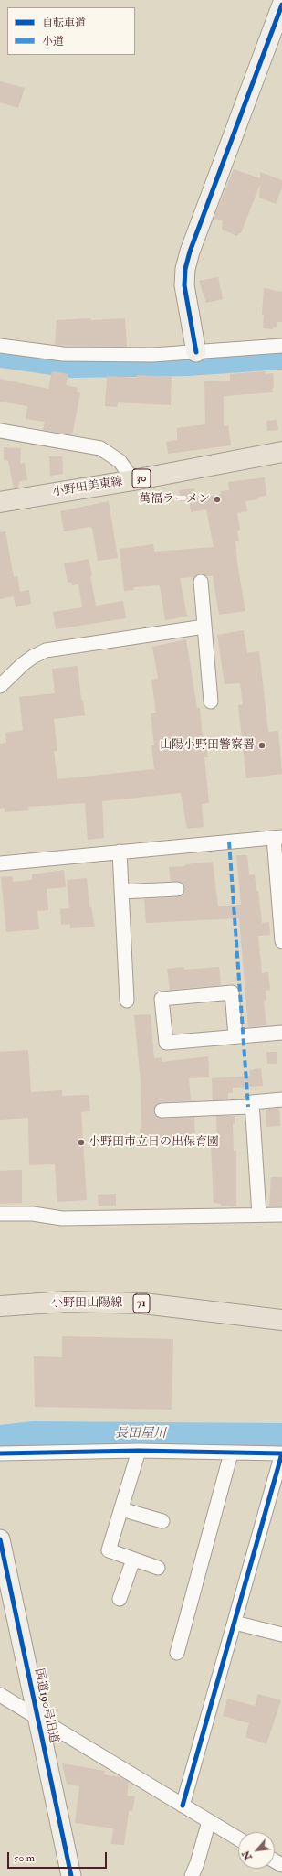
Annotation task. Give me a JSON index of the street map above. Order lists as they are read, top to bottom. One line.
{"streets":{"main road":["30","小野田美東線","小野田山陽線","71"],"street":["国道190号旧道"]},"water":["長田屋川"],"places":["萬福ラーメン","山陽小野田警察署","小野田市立日の出保育園"],"legend":["自転車道","小道"],"scale_bar":"50 m","north":"bottom left"}
